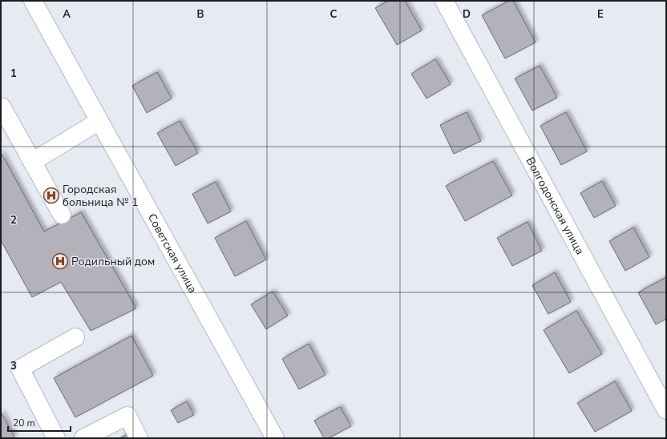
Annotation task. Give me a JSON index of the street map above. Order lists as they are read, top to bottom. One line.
{"streets":{"street":["Волгодонская улица","Советская улица"]},"places":{"hospital":["Городская больница № 1","Родильный дом"]},"scale_bar":"20 m","grid":{"columns":["A","B","C","D","E"],"rows":["1","2","3"]}}
